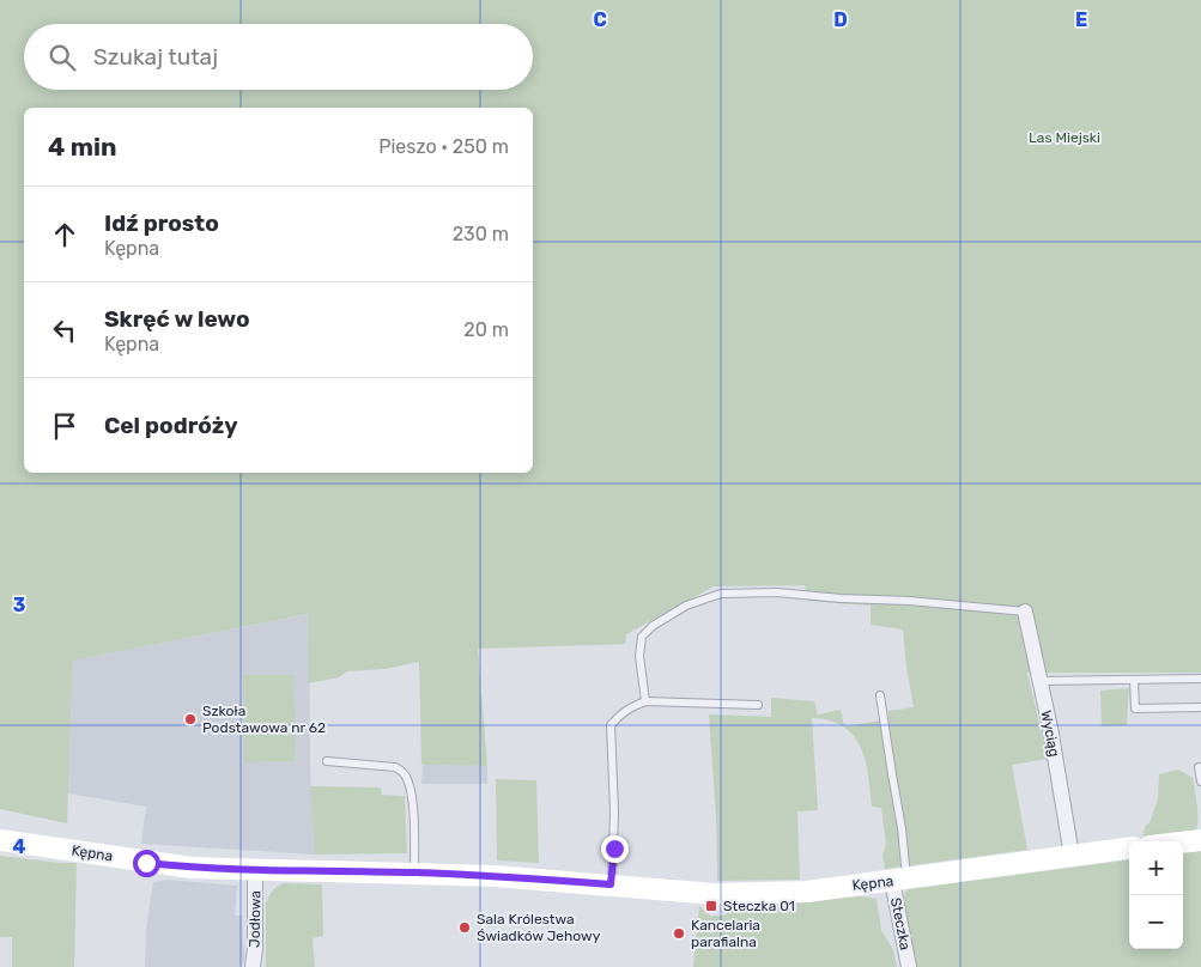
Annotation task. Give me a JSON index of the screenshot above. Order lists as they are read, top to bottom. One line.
{"streets":{"street":["Wyciąg","Kępna","Jodłowa","Steczka"]},"crossings":[["Wyciąg","Kępna"],["Kępna","Jodłowa"],["Kępna","Steczka"]],"parks":["Las Miejski"],"places":{"other":["Szkoła Podstawowa nr 62","Sala Królestwa Świadków Jehowy","Kancelaria parafialna"],"transit":["Steczka 01"]},"page":{"search":"Szukaj tutaj","heading":["4 min","Pieszo · 250 m"],"list":[["Idź prosto","Kępna","230 m"],["Skręć w lewo","Kępna","20 m"],"Cel podróży"],"map_buttons":["+","−"]},"grid":{"columns":["C","D","E"],"rows":["3","4"]}}
